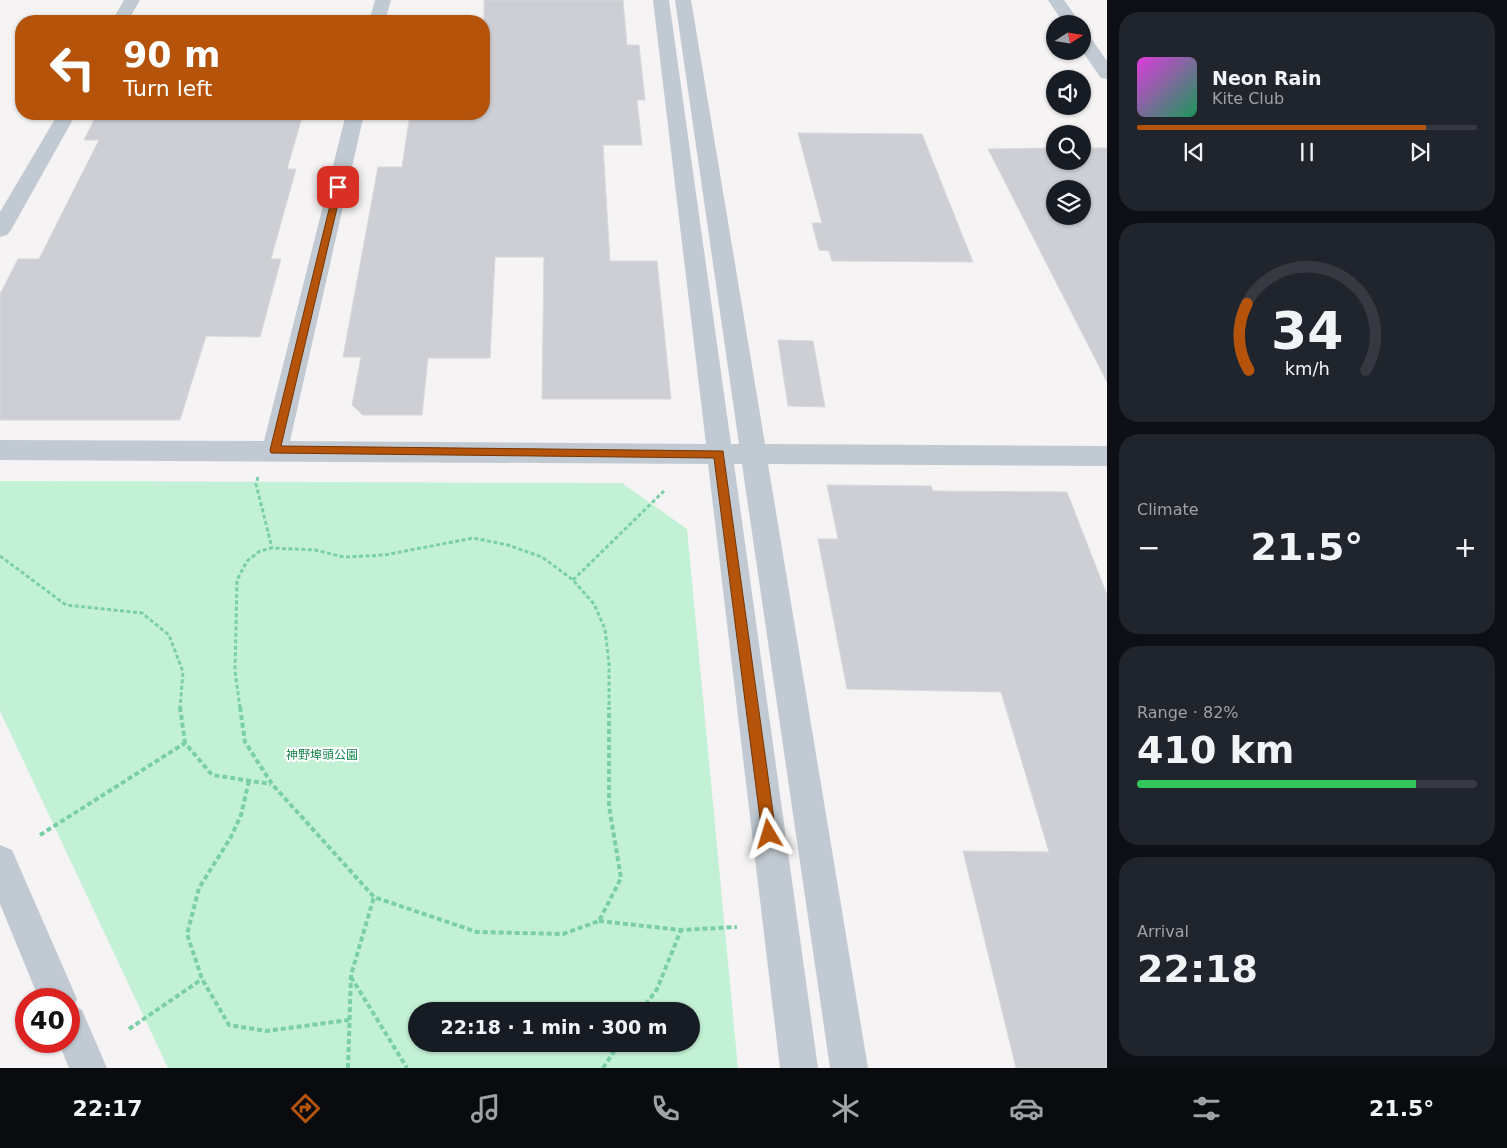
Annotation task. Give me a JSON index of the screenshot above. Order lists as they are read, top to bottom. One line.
{"parks":["神野埠頭公園"],"north":"right","page":{"turn":["90 m","Turn left"],"song":["Neon Rain","Kite Club"],"tile":["Climate",["Range · 82%","410 km"],["Arrival","22:18"]],"heat":["−","21.5°","+"],"limit":"40","trip":"22:18 · 1 min · 300 m","tabs":["22:17","21.5°"],"gauge":["34","km/h"]}}
